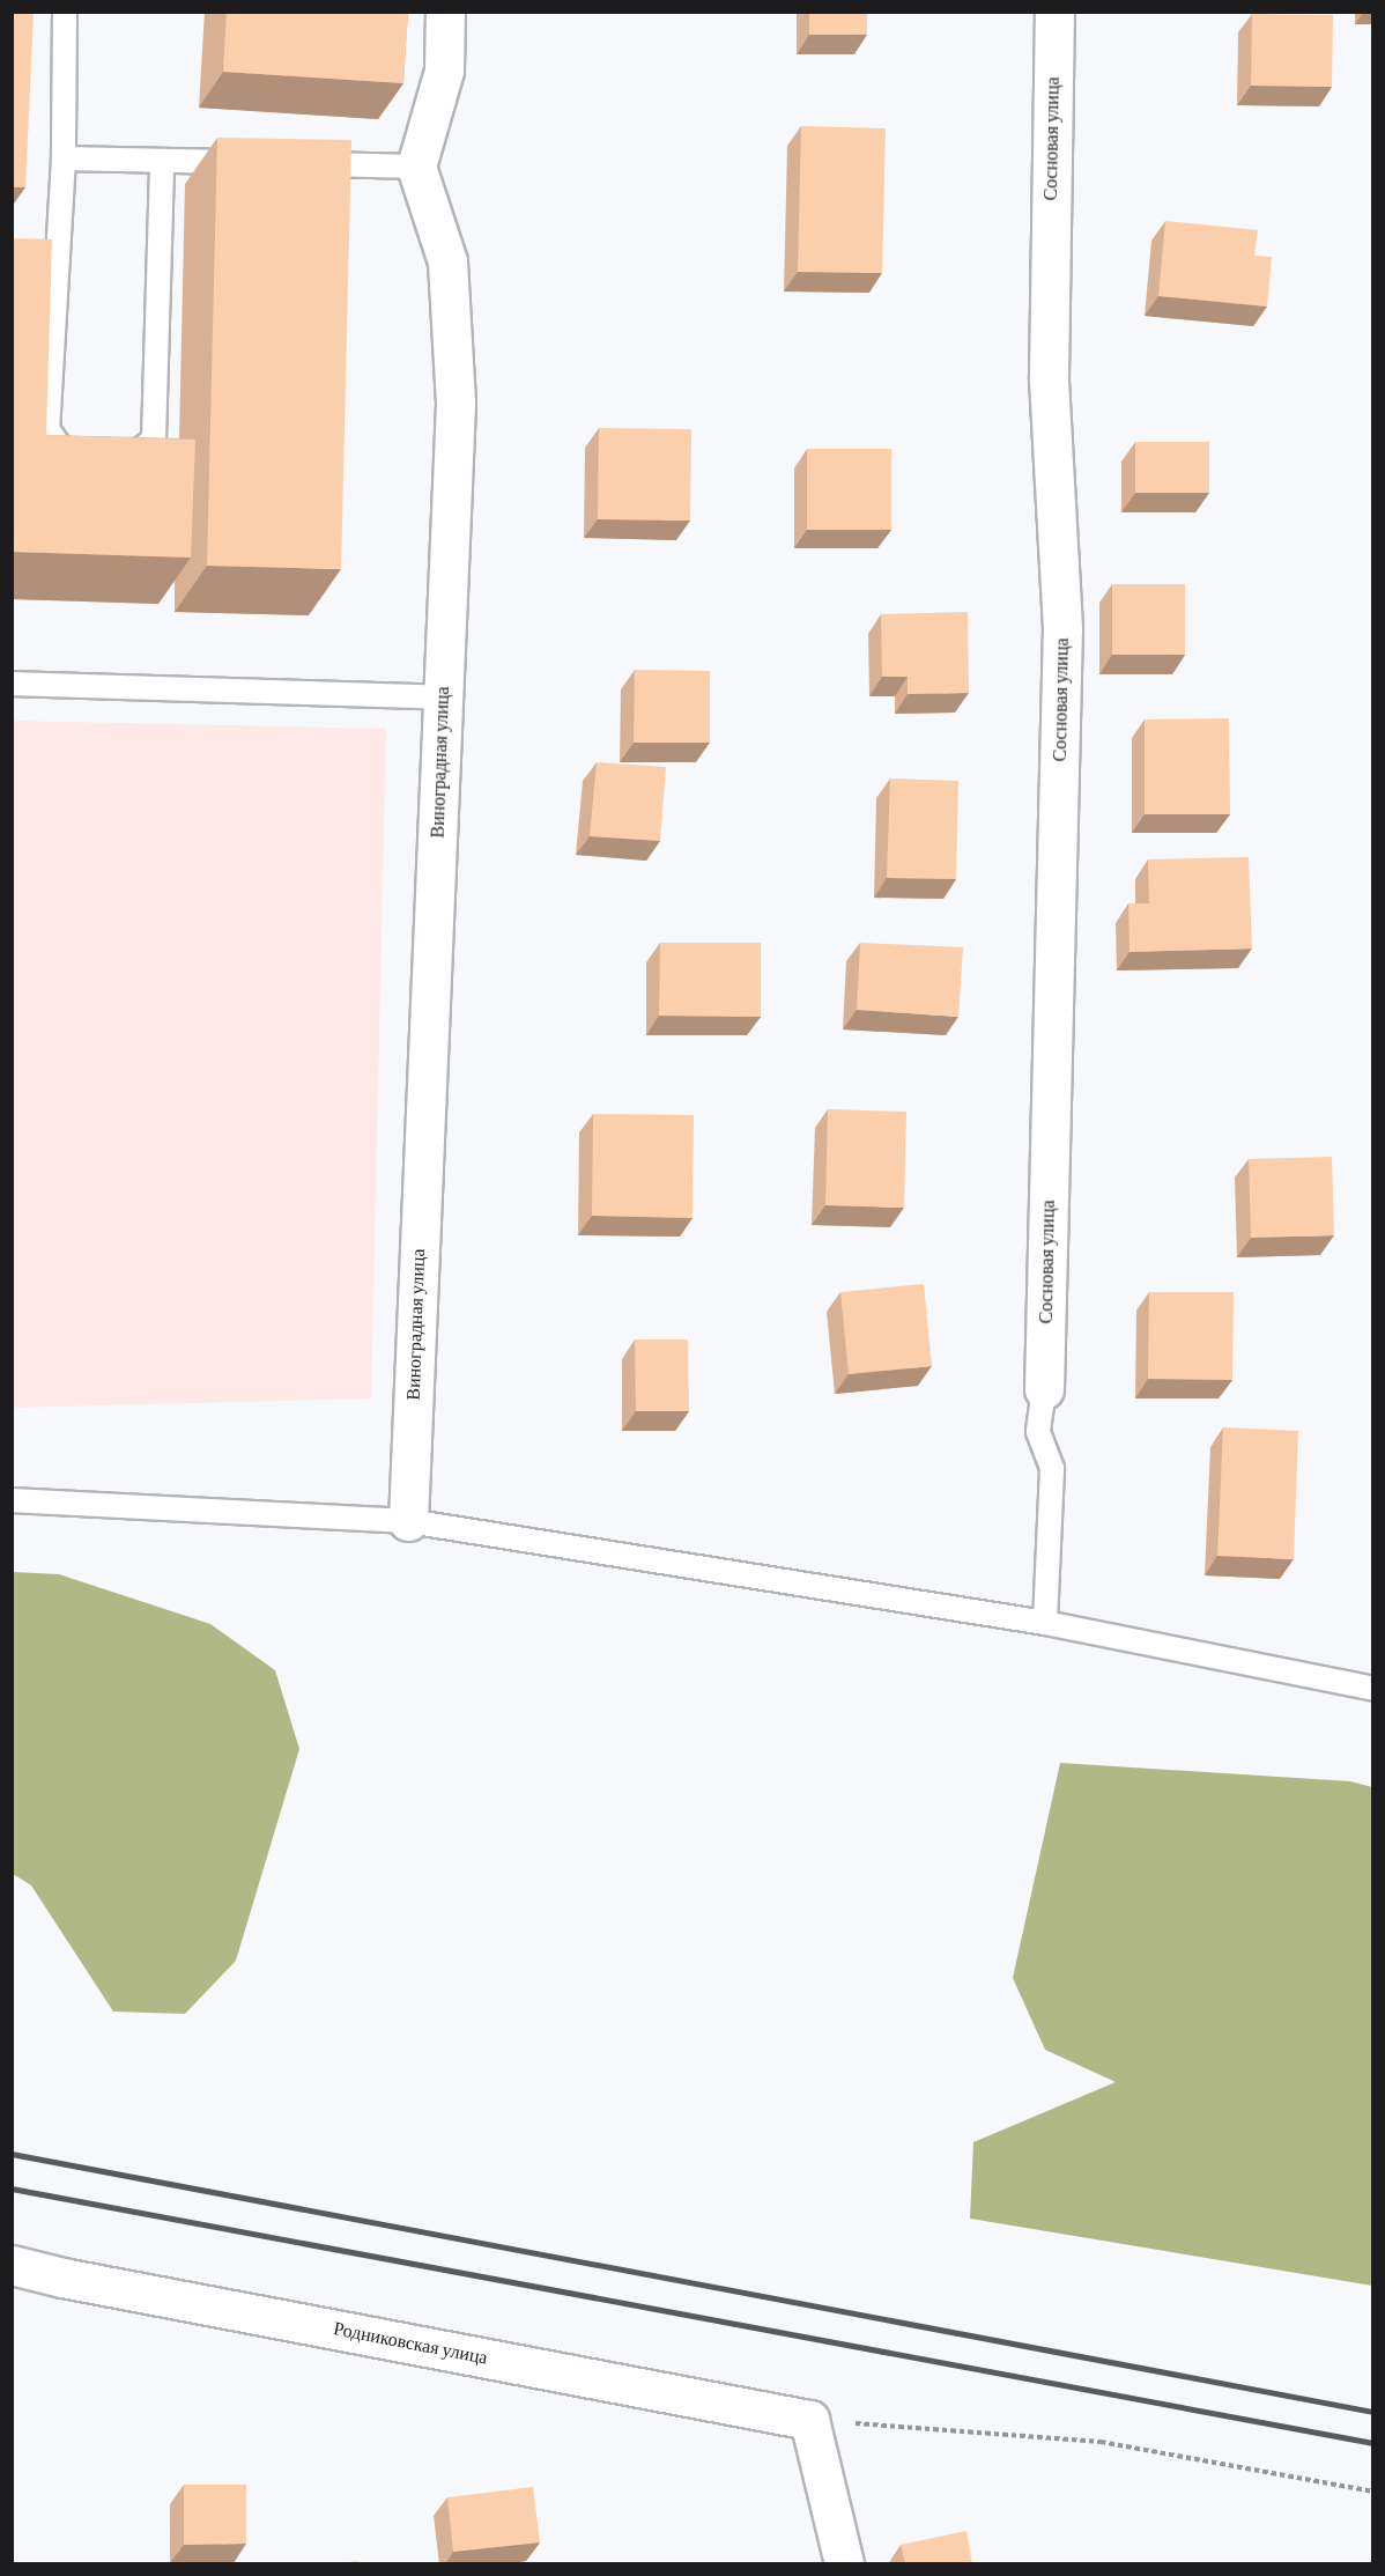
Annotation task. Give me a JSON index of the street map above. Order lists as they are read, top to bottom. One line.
{"streets":{"street":["Сосновая улица","Виноградная улица","Родниковская улица"]}}
